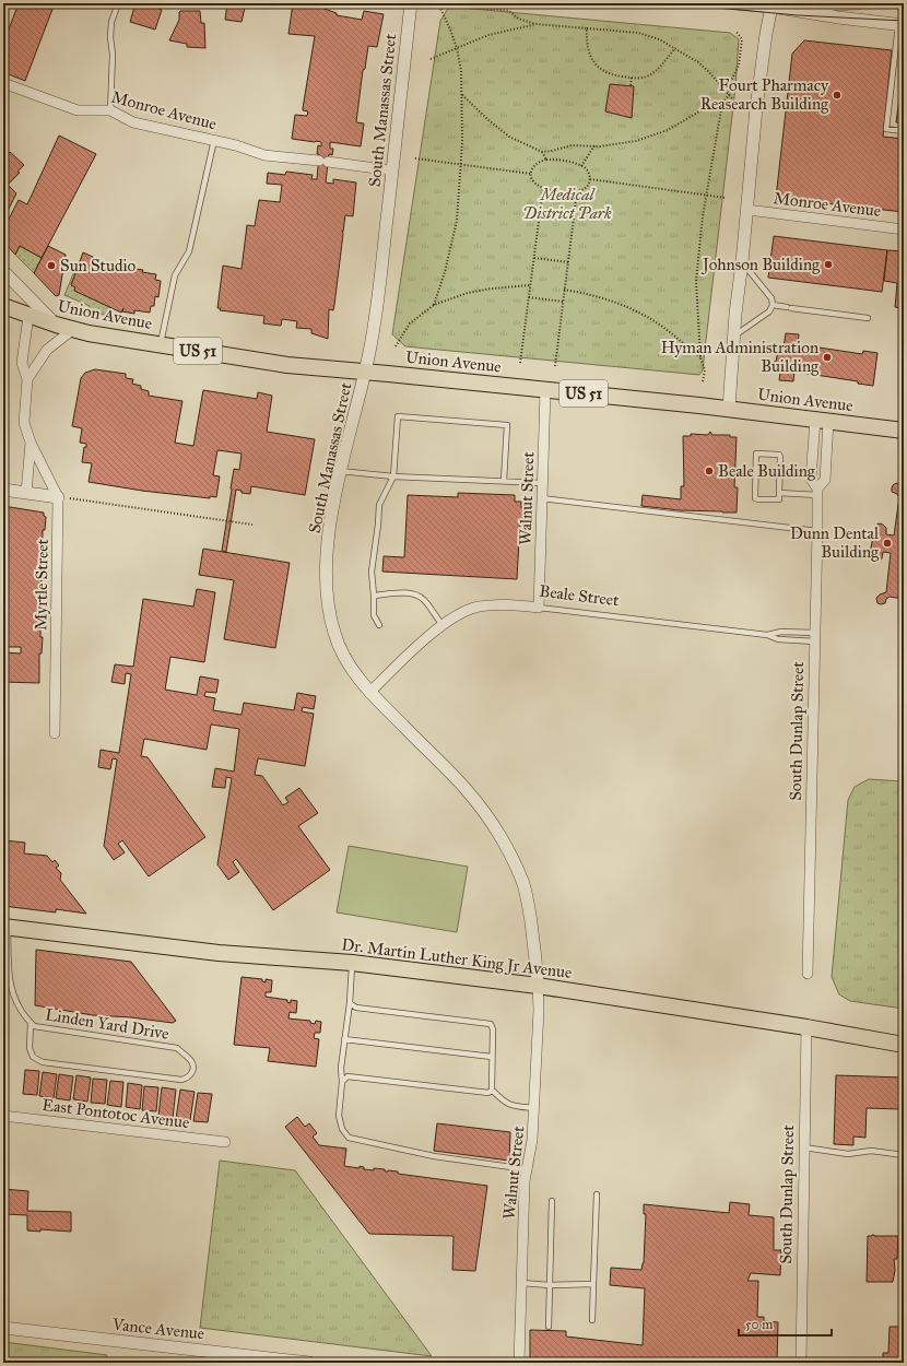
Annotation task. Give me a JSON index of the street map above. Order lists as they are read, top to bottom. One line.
{"streets":{"main road":["Union Avenue","US 51","Dr. Martin Luther King Jr Avenue"],"street":["Monroe Avenue","South Manassas Street","Walnut Street","Myrtle Street","Beale Street","South Dunlap Street","East Pontotoc Avenue","Vance Avenue"],"lane":["Linden Yard Drive"]},"crossings":[["Monroe Avenue","South Manassas Street"],["South Manassas Street","Union Avenue"],["South Manassas Street","Walnut Street"],["South Manassas Street","Beale Street"],["South Manassas Street","Dr. Martin Luther King Jr Avenue"],["Union Avenue","Walnut Street"],["Union Avenue","Myrtle Street"],["Union Avenue","South Dunlap Street"],["Walnut Street","Beale Street"],["Walnut Street","Dr. Martin Luther King Jr Avenue"],["Beale Street","South Dunlap Street"],["South Dunlap Street","Dr. Martin Luther King Jr Avenue"],["Dr. Martin Luther King Jr Avenue","Linden Yard Drive"]],"parks":["Medical District Park"],"places":["Fourt Pharmacy Reasearch Building","Johnson Building","Sun Studio","Hyman Administration Building","Beale Building","Dunn Dental Building"],"scale_bar":"50 m"}
